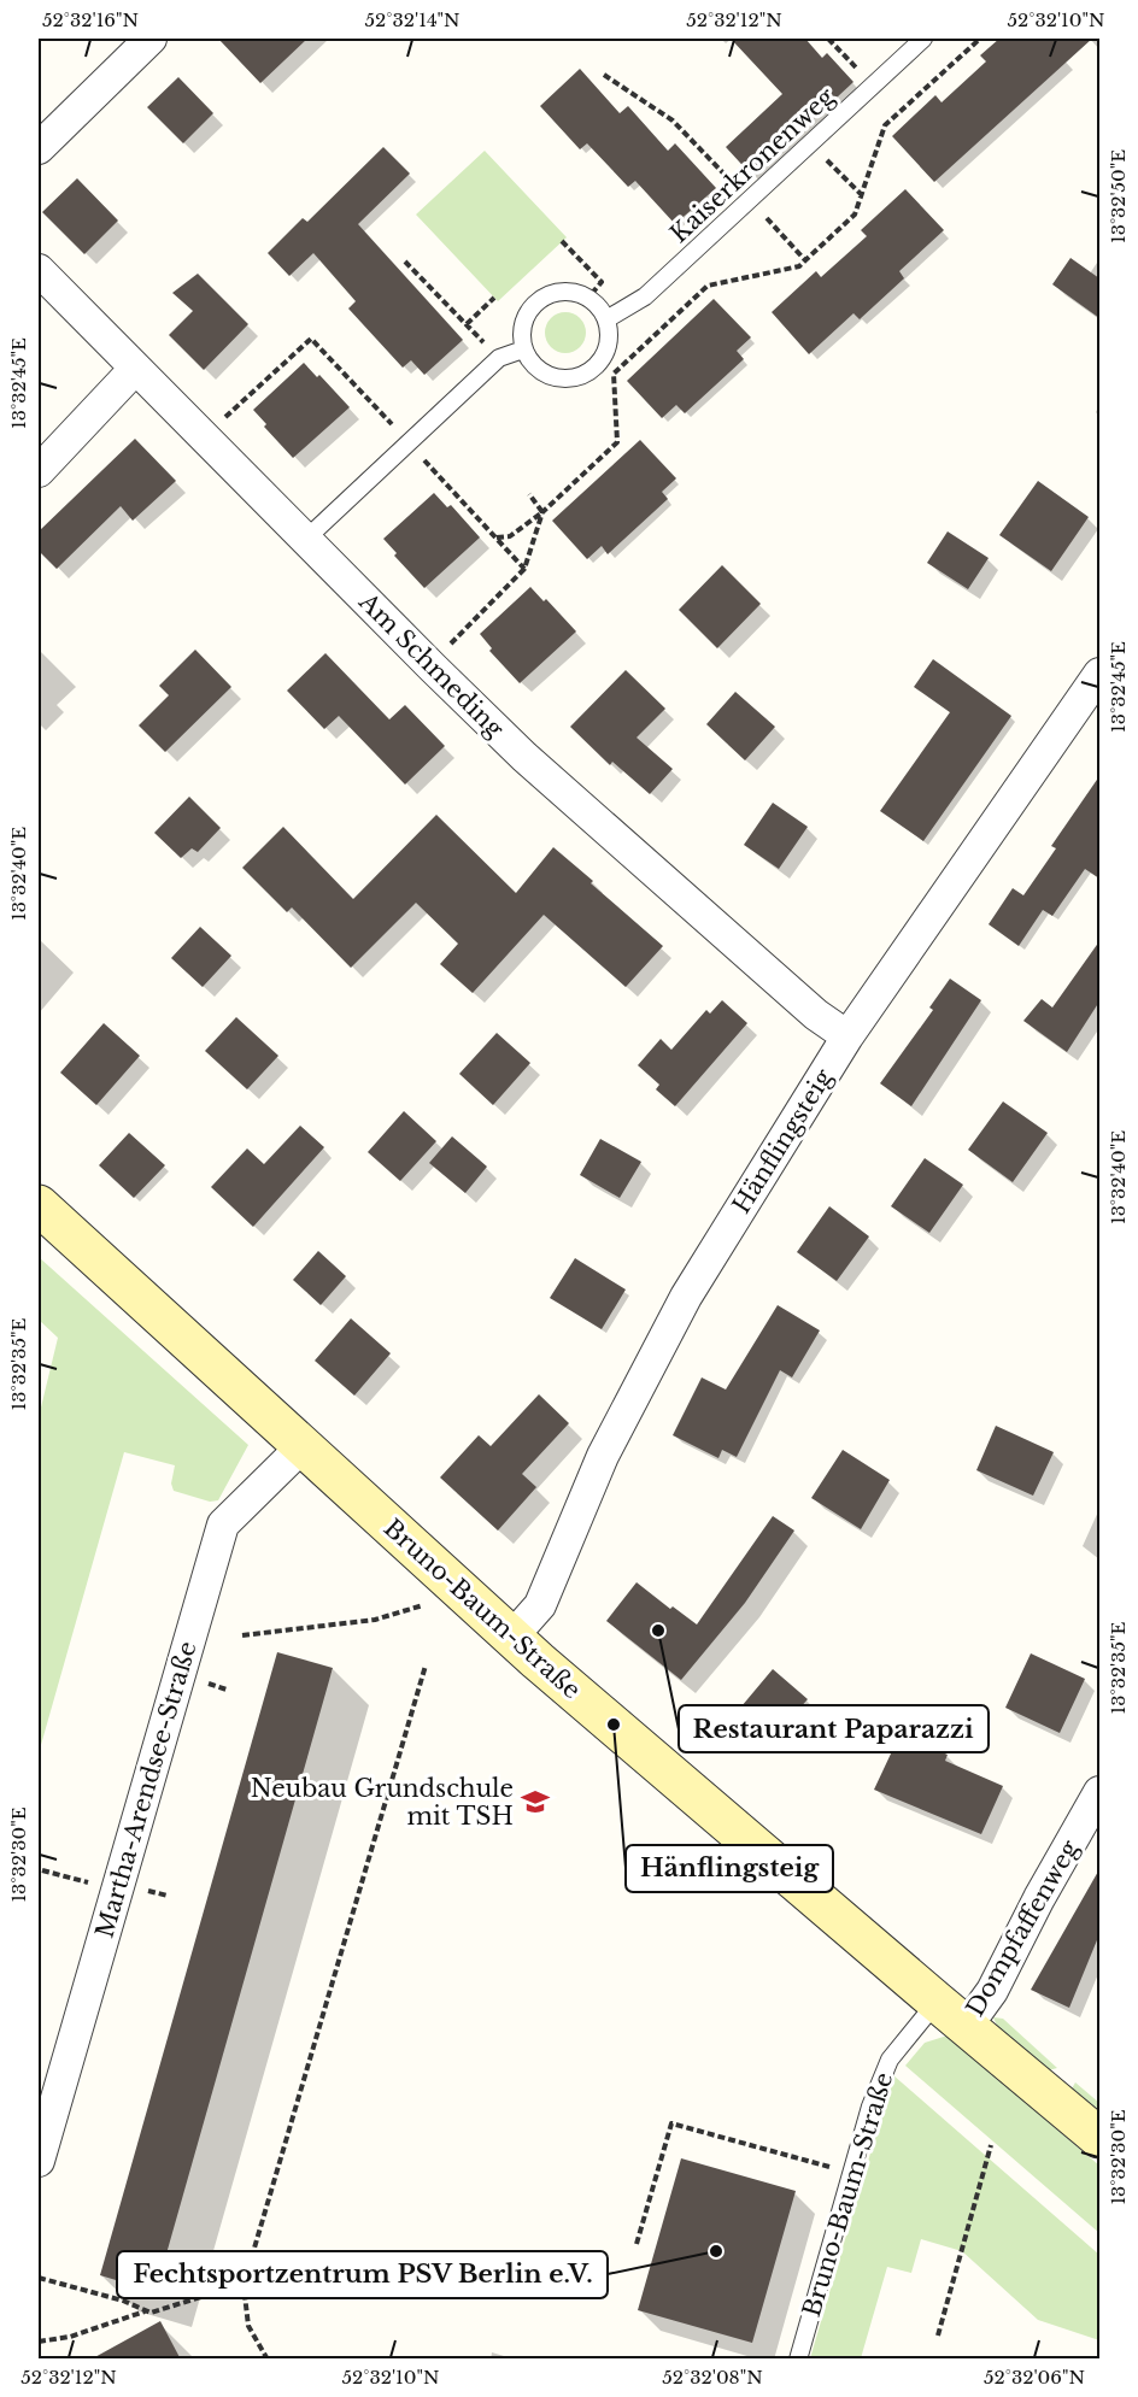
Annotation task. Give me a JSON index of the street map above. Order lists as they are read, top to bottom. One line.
{"streets":{"street":["Am Schmeding","Hänflingsteig","Bruno-Baum-Straße","Martha-Arendsee-Straße","Dompfaffenweg"],"lane":["Kaiserkronenweg"]},"crossings":[["Am Schmeding","Hänflingsteig"],["Hänflingsteig","Bruno-Baum-Straße"],["Bruno-Baum-Straße","Martha-Arendsee-Straße"],["Bruno-Baum-Straße","Dompfaffenweg"]],"places":{"other":["Restaurant Paparazzi","Hänflingsteig","Fechtsportzentrum PSV Berlin e.V."],"school or university":["Neubau Grundschule mit TSH"]},"coordinates":["52°32'16\"N","52°32'14\"N","52°32'12\"N","52°32'10\"N","13°32'50\"E","13°32'45\"E","13°32'40\"E","13°32'35\"E","13°32'30\"E","52°32'08\"N","52°32'06\"N"]}
